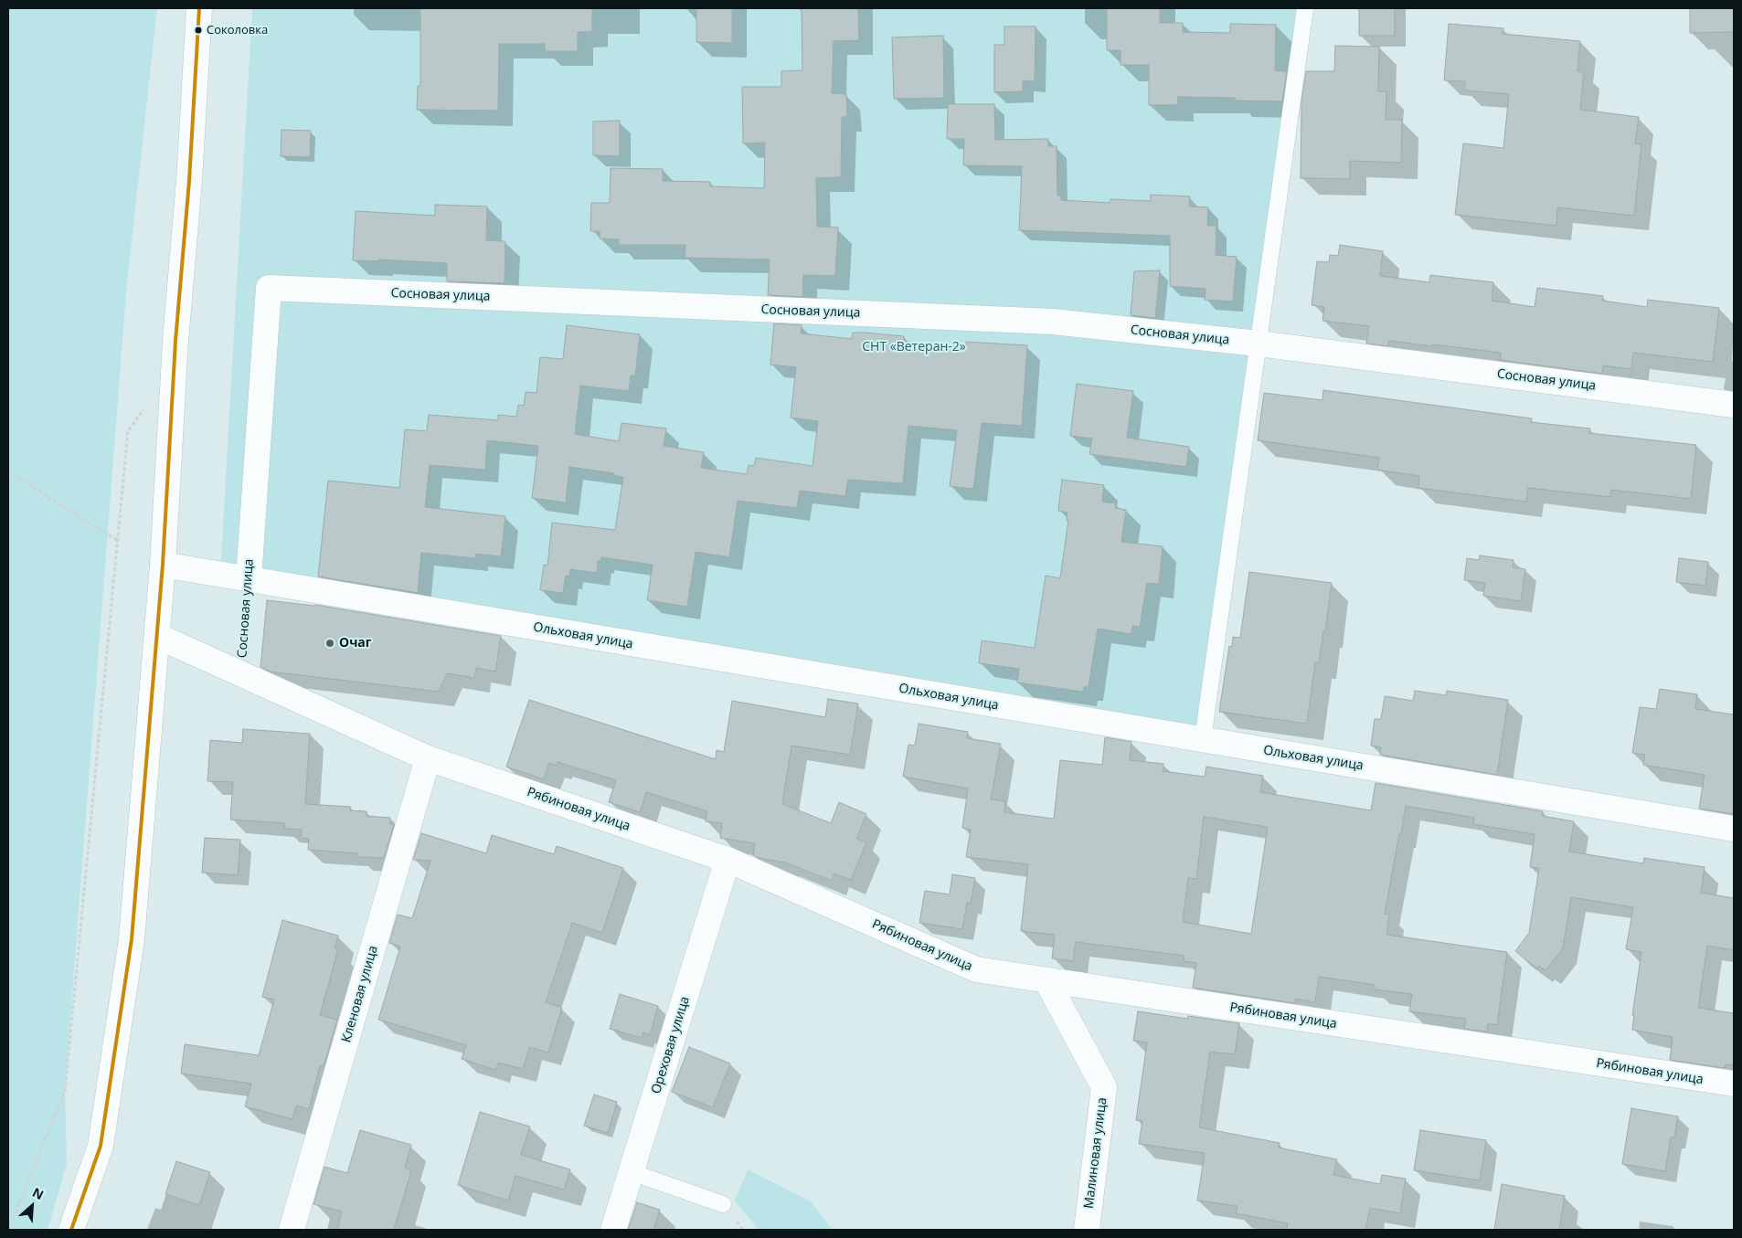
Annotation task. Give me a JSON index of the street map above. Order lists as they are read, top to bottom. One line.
{"streets":{"street":["Сосновая улица","Ольховая улица","Рябиновая улица","Кленовая улица","Ореховая улица","Малиновая улица"]},"crossings":[["Сосновая улица","Ольховая улица"],["Сосновая улица","Рябиновая улица"],["Рябиновая улица","Кленовая улица"],["Рябиновая улица","Ореховая улица"],["Рябиновая улица","Малиновая улица"]],"parks":["СНТ «Ветеран-2»"],"places":["Соколовка","Очаг"],"north":"top right"}
